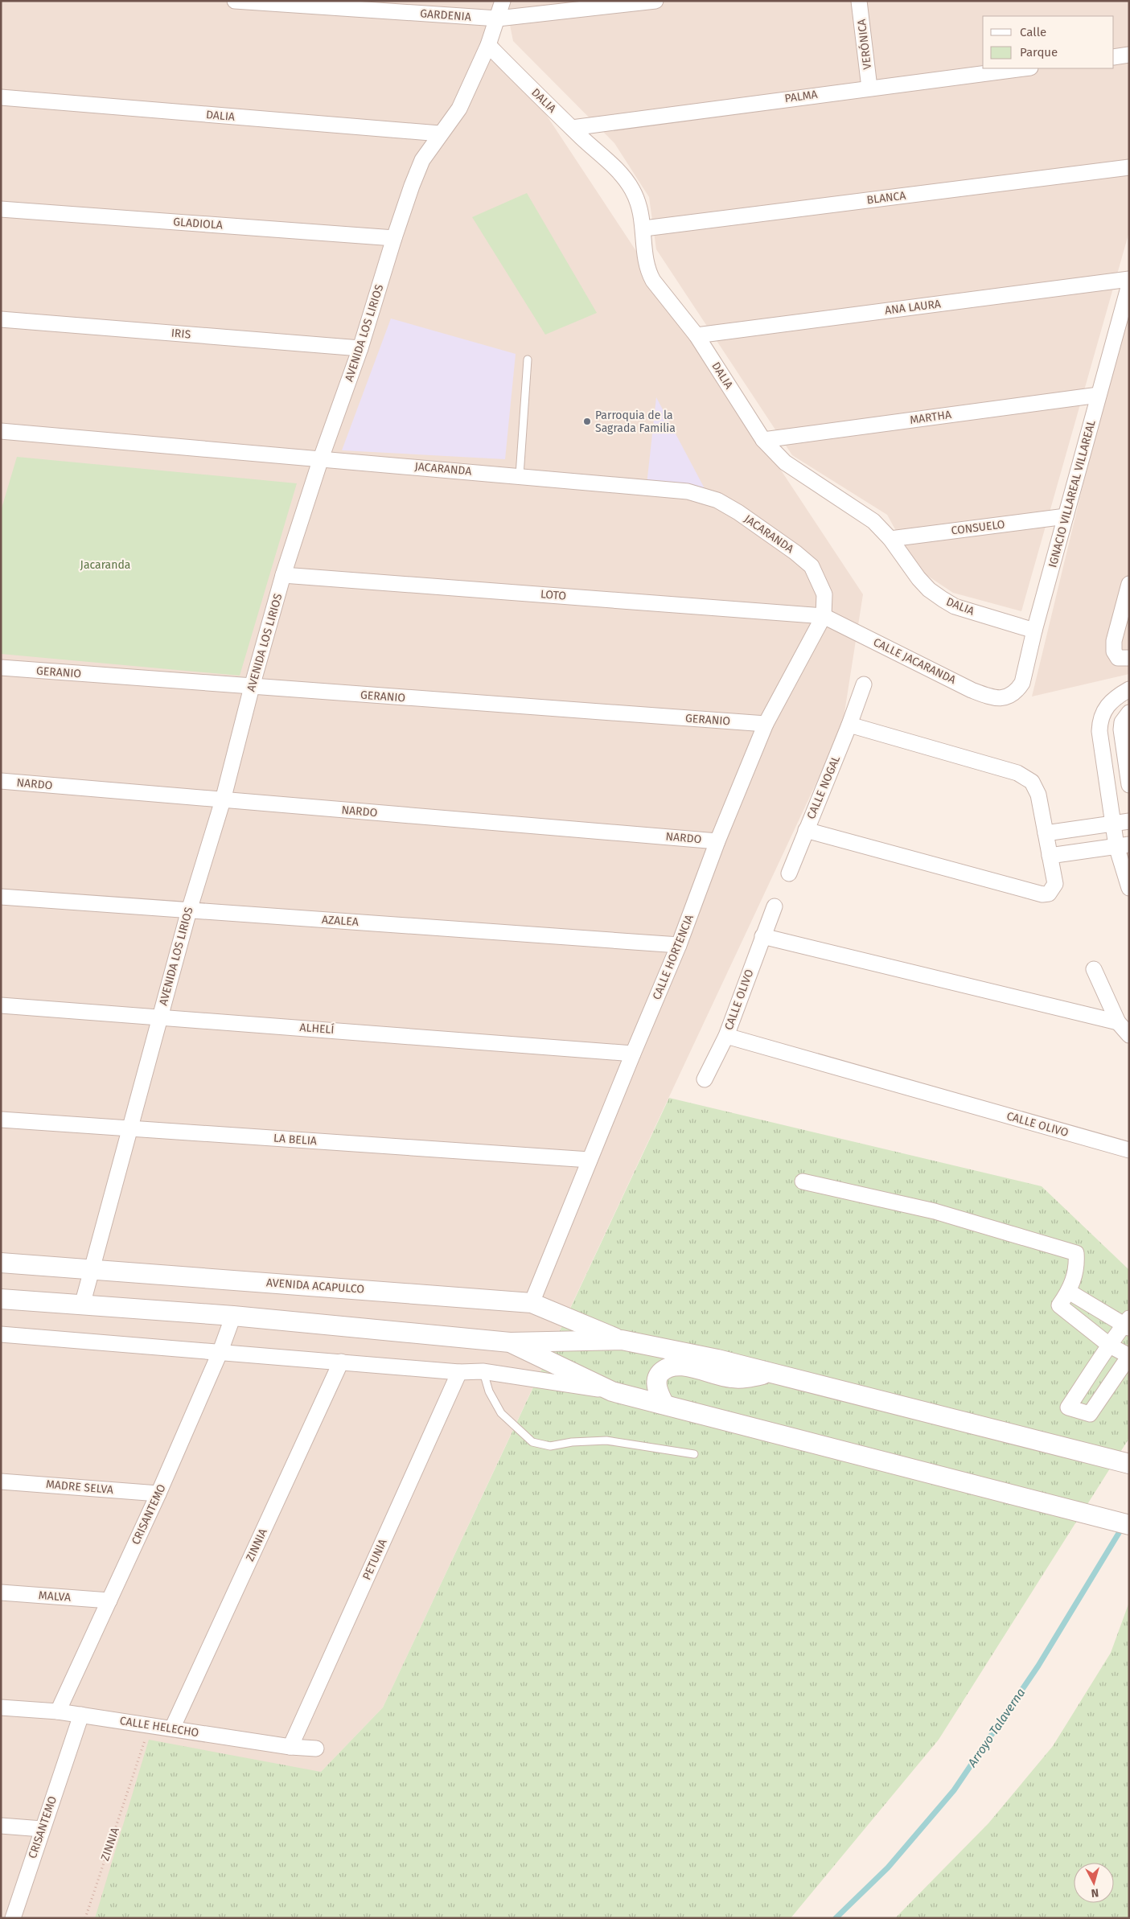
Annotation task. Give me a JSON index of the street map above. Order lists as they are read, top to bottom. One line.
{"streets":{"street":["GARDENIA","VERÓNICA","PALMA","DALIA","BLANCA","GLADIOLA","ANA LAURA","AVENIDA LOS LIRIOS","IRIS","MARTHA","JACARANDA","IGNACIO VILLAREAL VILLAREAL","CONSUELO","LOTO","CALLE JACARANDA","GERANIO","NARDO","CALLE NOGAL","AZALEA","CALLE HORTENCIA","CALLE OLIVO","ALHELÍ","LA BELIA","AVENIDA ACAPULCO","MADRE SELVA","CRISANTEMO","ZINNIA","PETUNIA","MALVA","CALLE HELECHO"]},"crossings":[["GARDENIA","AVENIDA LOS LIRIOS"],["VERÓNICA","PALMA"],["PALMA","DALIA"],["DALIA","BLANCA"],["DALIA","ANA LAURA"],["DALIA","AVENIDA LOS LIRIOS"],["DALIA","MARTHA"],["DALIA","IGNACIO VILLAREAL VILLAREAL"],["DALIA","CONSUELO"],["GLADIOLA","AVENIDA LOS LIRIOS"],["AVENIDA LOS LIRIOS","IRIS"],["AVENIDA LOS LIRIOS","JACARANDA"],["AVENIDA LOS LIRIOS","LOTO"],["AVENIDA LOS LIRIOS","GERANIO"],["AVENIDA LOS LIRIOS","NARDO"],["AVENIDA LOS LIRIOS","AZALEA"],["AVENIDA LOS LIRIOS","ALHELÍ"],["AVENIDA LOS LIRIOS","LA BELIA"],["AVENIDA LOS LIRIOS","AVENIDA ACAPULCO"],["MARTHA","IGNACIO VILLAREAL VILLAREAL"],["JACARANDA","LOTO"],["JACARANDA","CALLE JACARANDA"],["JACARANDA","CALLE HORTENCIA"],["IGNACIO VILLAREAL VILLAREAL","CONSUELO"],["IGNACIO VILLAREAL VILLAREAL","CALLE JACARANDA"],["LOTO","CALLE JACARANDA"],["LOTO","CALLE HORTENCIA"],["CALLE JACARANDA","CALLE HORTENCIA"],["GERANIO","CALLE HORTENCIA"],["NARDO","CALLE HORTENCIA"],["AZALEA","CALLE HORTENCIA"],["CALLE HORTENCIA","ALHELÍ"],["CALLE HORTENCIA","LA BELIA"],["CALLE HORTENCIA","AVENIDA ACAPULCO"],["MADRE SELVA","CRISANTEMO"],["CRISANTEMO","MALVA"],["CRISANTEMO","CALLE HELECHO"],["ZINNIA","CALLE HELECHO"],["PETUNIA","CALLE HELECHO"]],"water":["Arroyo Talaverna"],"parks":["Jacaranda"],"places":["Parroquia de la Sagrada Familia"],"legend":["Calle","Parque"],"north":"bottom"}
